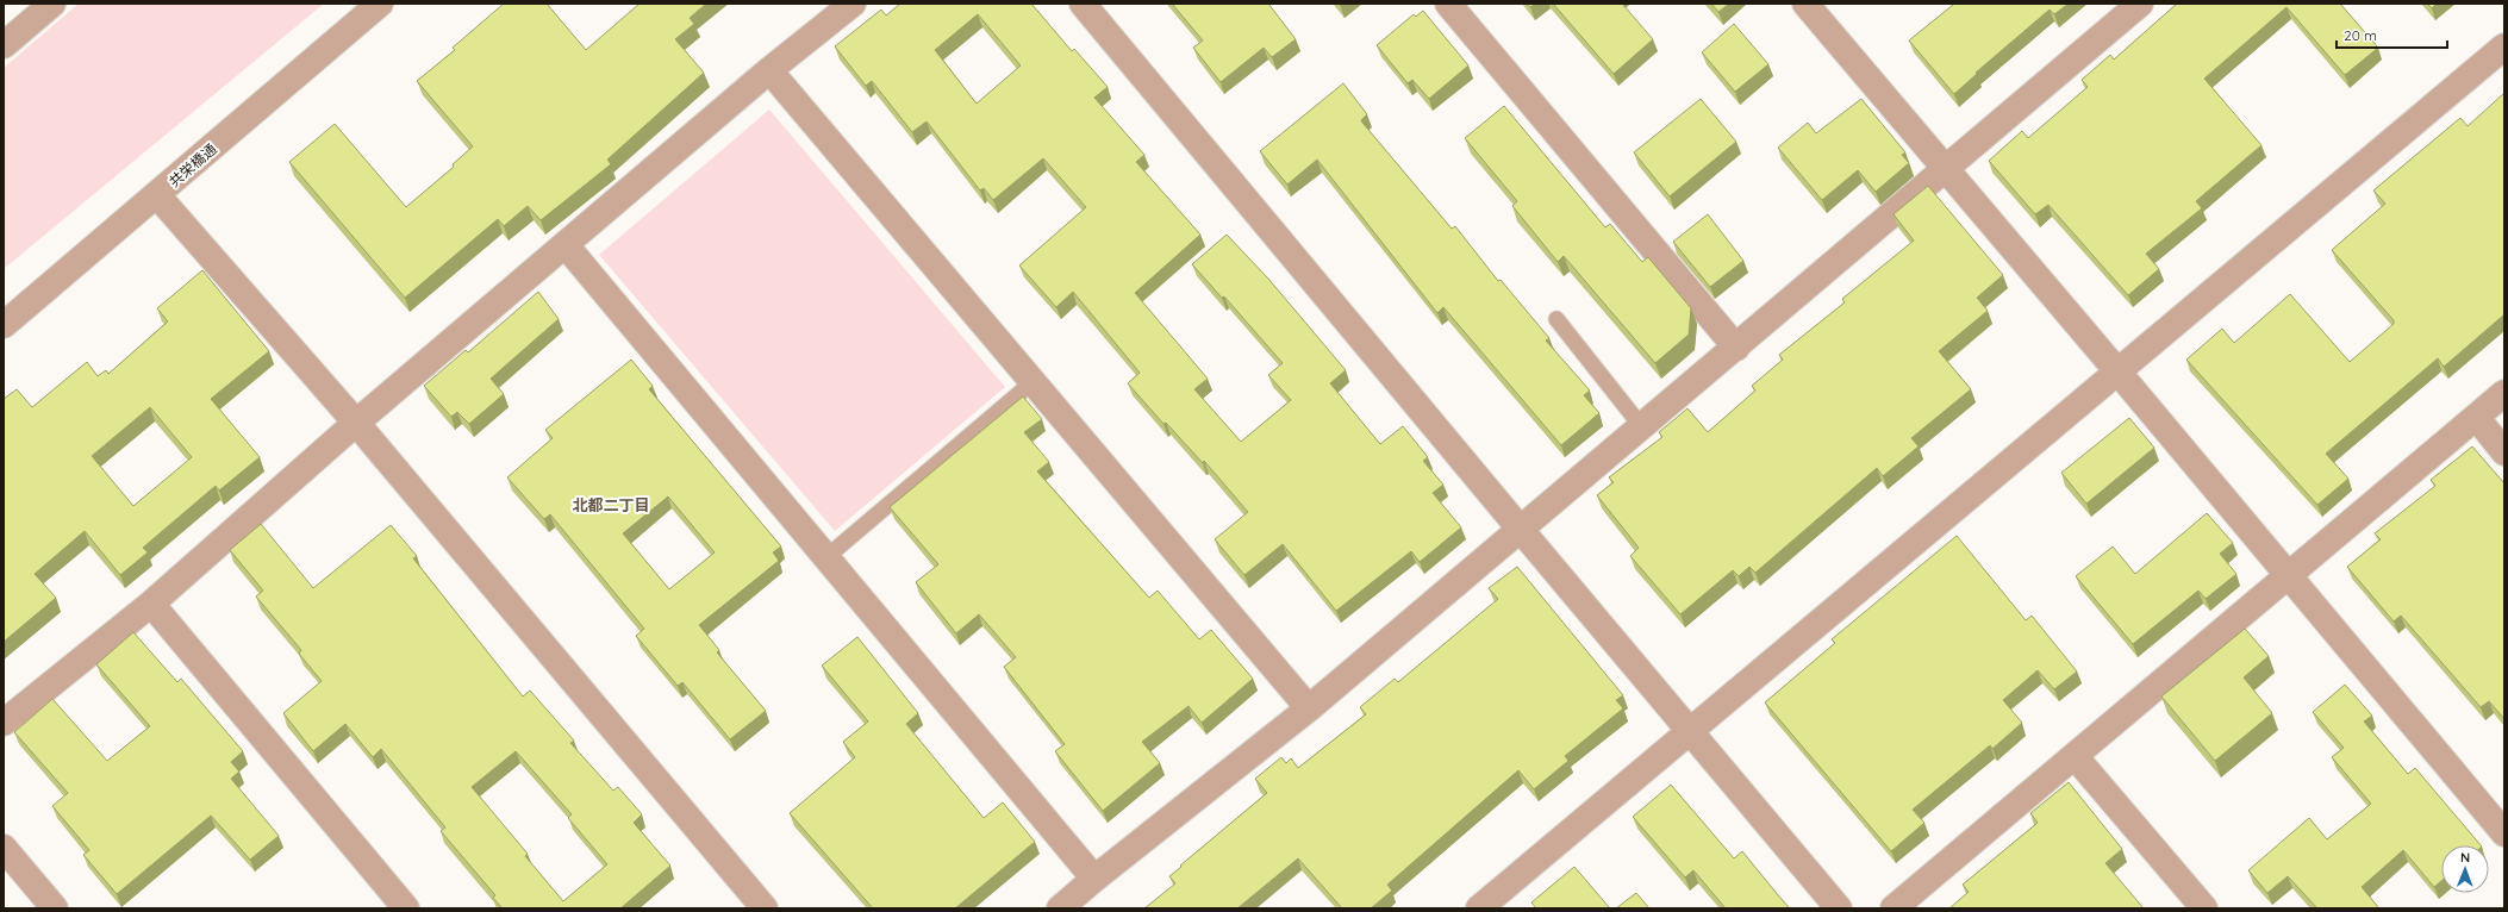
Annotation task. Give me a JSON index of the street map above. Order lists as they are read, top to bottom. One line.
{"streets":{"street":["共栄橋通"]},"districts":["北都二丁目"],"scale_bar":"20 m","north":"top"}
